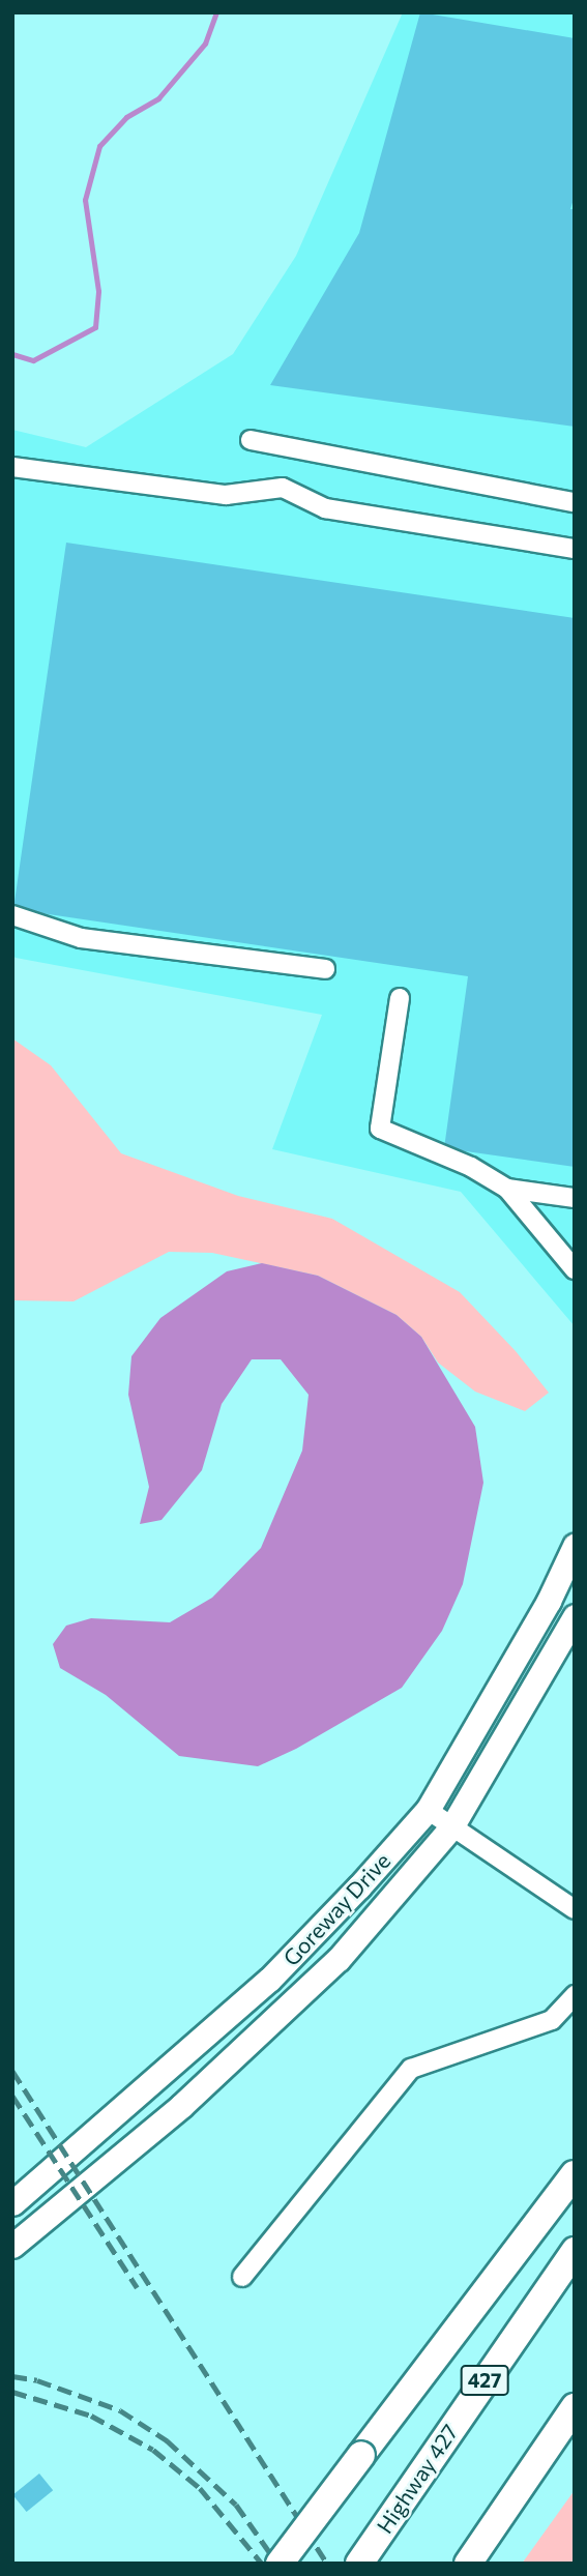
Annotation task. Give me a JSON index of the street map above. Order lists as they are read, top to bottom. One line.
{"streets":{"highway":["427","Highway 427"],"main road":["Goreway Drive"]}}
